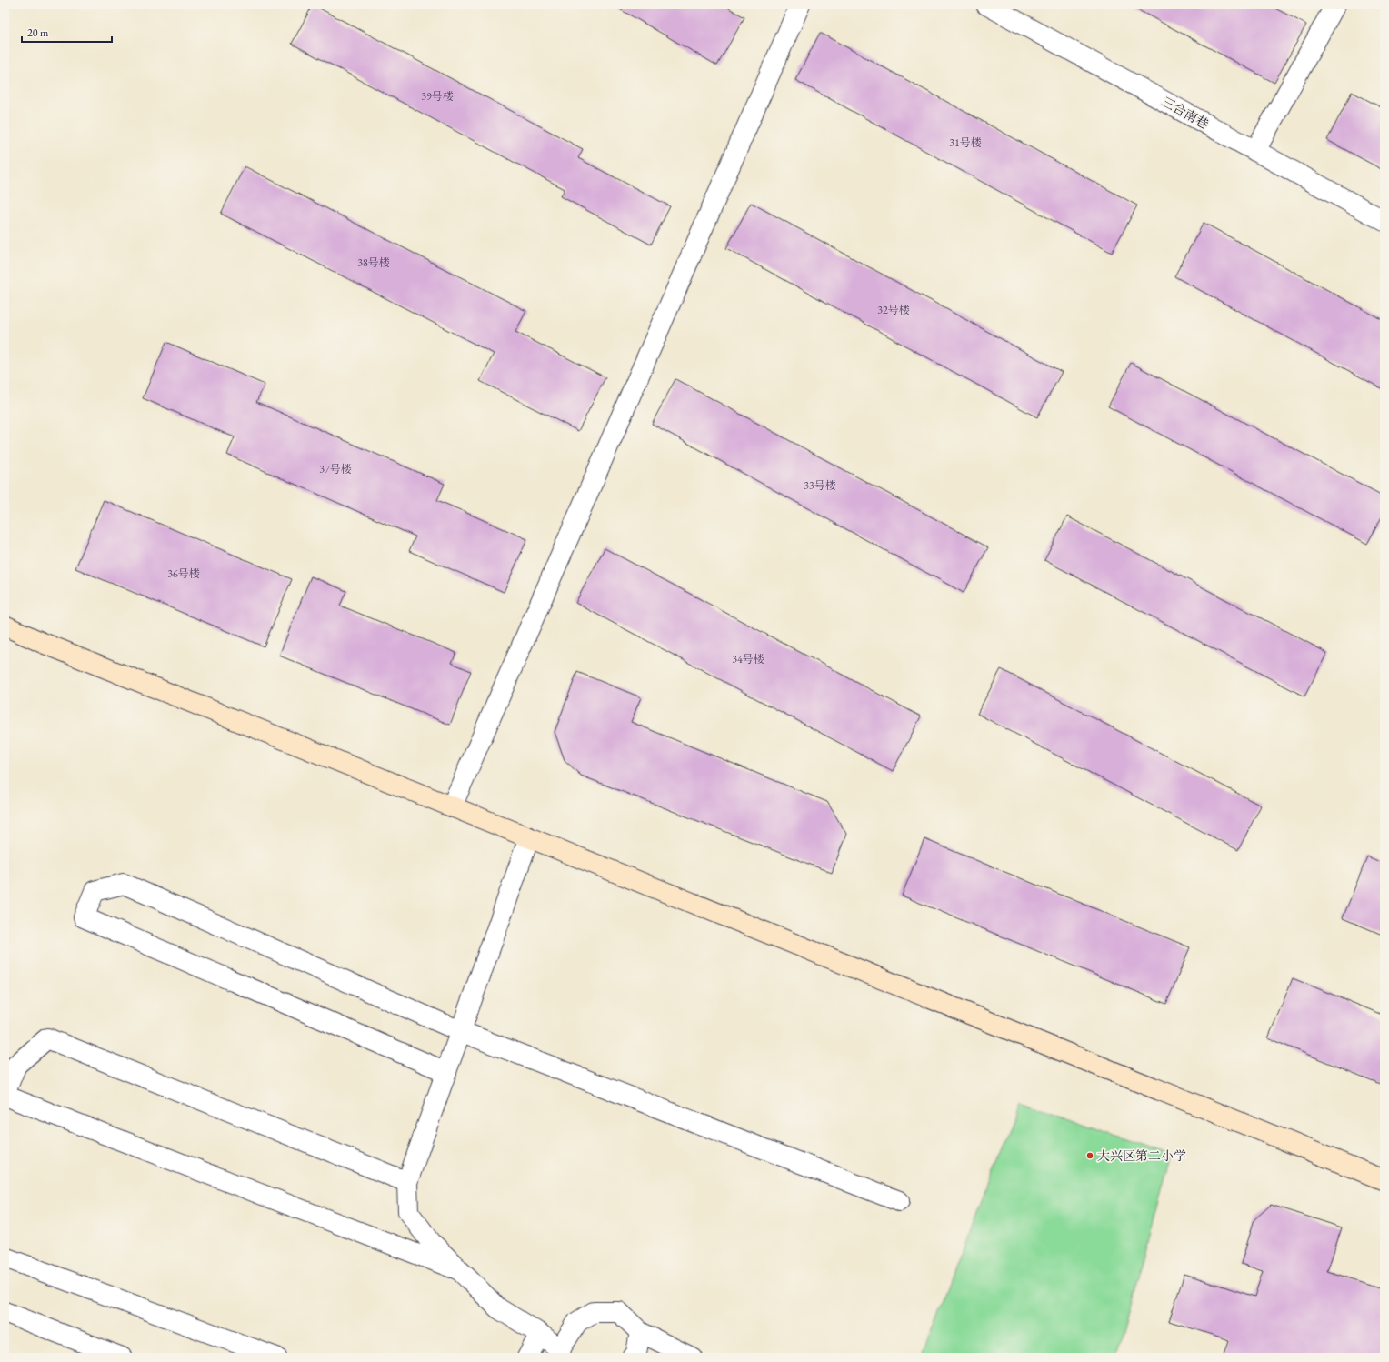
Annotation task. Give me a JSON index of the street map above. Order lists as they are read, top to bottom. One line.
{"streets":{"street":["三合南巷"]},"places":["大兴区第二小学"],"house_numbers":["39号楼","31号楼","38号楼","32号楼","37号楼","33号楼","36号楼","34号楼"],"scale_bar":"20 m"}
